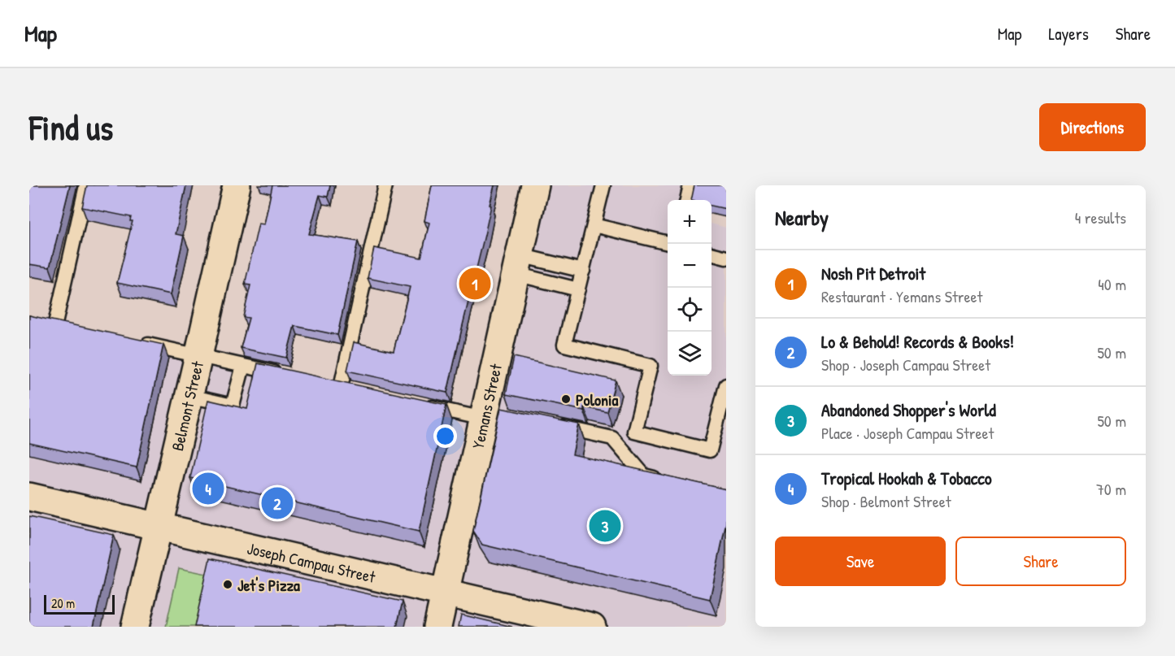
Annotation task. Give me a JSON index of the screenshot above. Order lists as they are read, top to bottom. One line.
{"streets":{"street":["Belmont Street","Yemans Street","Joseph Campau Street"]},"crossings":[["Belmont Street","Joseph Campau Street"],["Yemans Street","Joseph Campau Street"]],"places":["Polonia","Jet's Pizza"],"scale_bar":"20 m","page":{"header":"Map","nav":["Map","Layers","Share"],"buttons":["Directions",["Save","Share"]],"title":"Find us","heading":["Nearby","4 results"],"map_buttons":["+","−"],"list":[{"mark":"1","name":"Nosh Pit Detroit","note":"Restaurant · Yemans Street","value":"40 m"},{"mark":"2","name":"Lo & Behold! Records & Books!","note":"Shop · Joseph Campau Street","value":"50 m"},{"mark":"3","name":"Abandoned Shopper's World","note":"Place · Joseph Campau Street","value":"50 m"},{"mark":"4","name":"Tropical Hookah & Tobacco","note":"Shop · Belmont Street","value":"70 m"}],"pins":["1","4","2","3"],"scale":"20 m"}}
